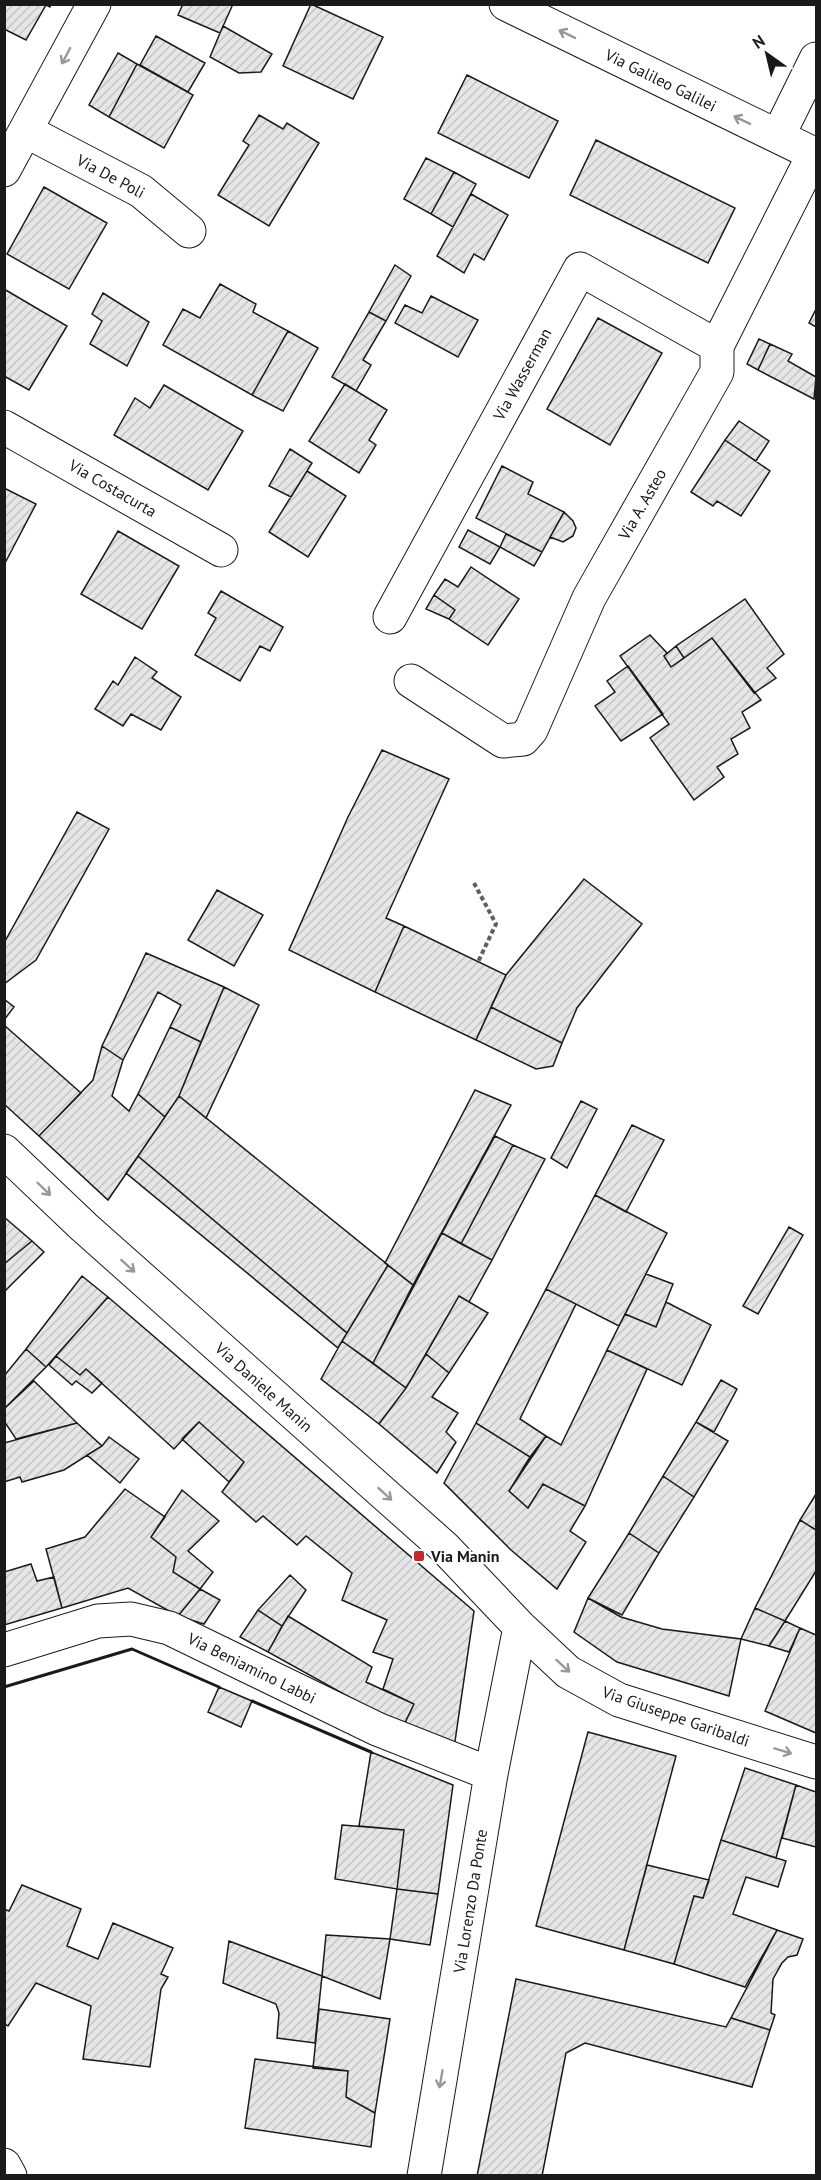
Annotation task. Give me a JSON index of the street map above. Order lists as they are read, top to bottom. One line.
{"streets":{"street":["Via Galileo Galilei","Via De Poli","Via Wasserman","Via Costacurta","Via A. Asteo","Via Daniele Manin","Via Beniamino Labbi","Via Giuseppe Garibaldi","Via Lorenzo Da Ponte"]},"crossings":[["Via Galileo Galilei","Via A. Asteo"],["Via Wasserman","Via A. Asteo"],["Via Daniele Manin","Via Giuseppe Garibaldi"],["Via Daniele Manin","Via Lorenzo Da Ponte"],["Via Beniamino Labbi","Via Lorenzo Da Ponte"],["Via Giuseppe Garibaldi","Via Lorenzo Da Ponte"]],"one_way":["Via Galileo Galilei","Via Daniele Manin","Via Giuseppe Garibaldi","Via Lorenzo Da Ponte"],"places":{"transit":["Via Manin"]},"north":"top left"}
